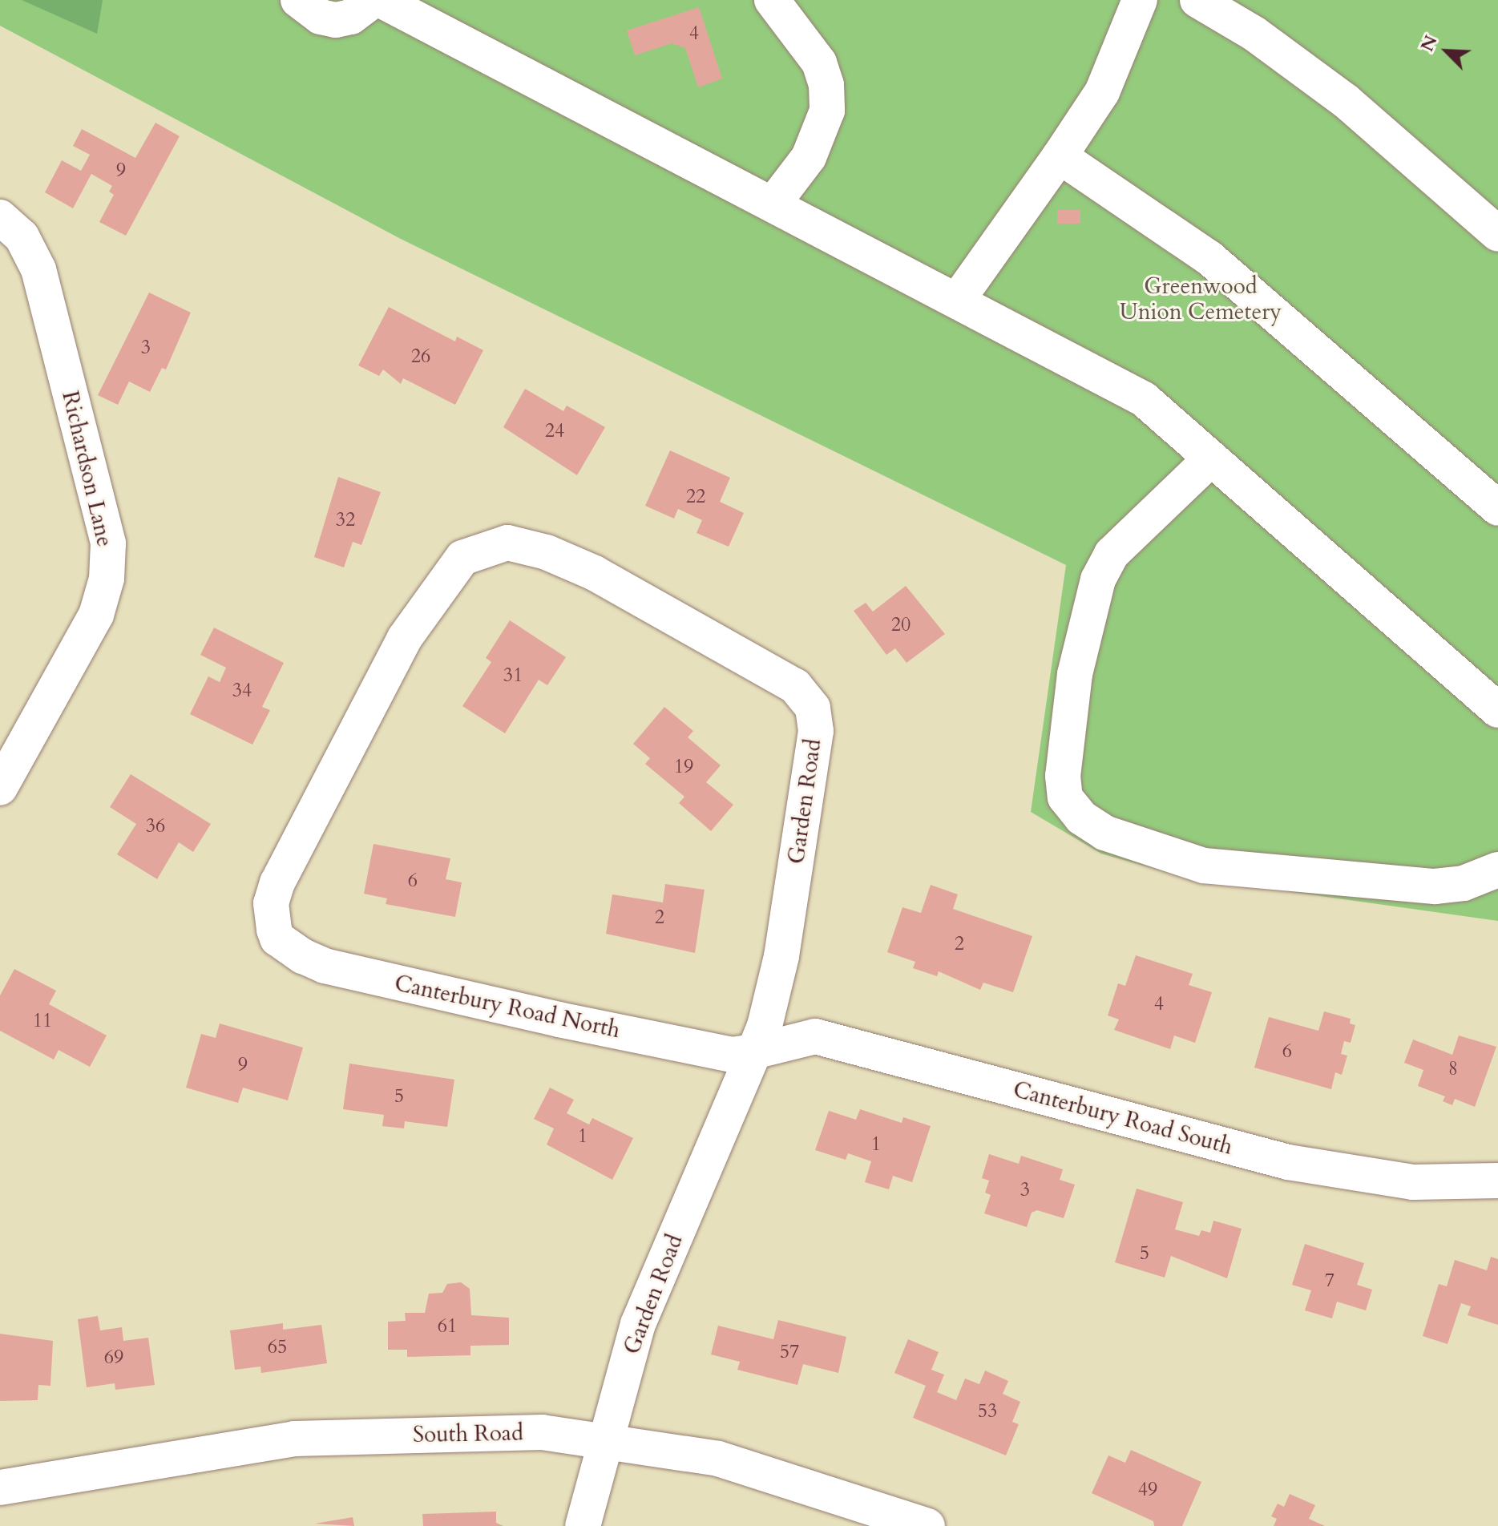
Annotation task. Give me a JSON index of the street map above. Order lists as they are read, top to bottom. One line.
{"streets":{"street":["Richardson Lane","Garden Road","Canterbury Road North","Canterbury Road South","South Road"]},"crossings":[["Garden Road","Canterbury Road North"],["Garden Road","Canterbury Road South"],["Garden Road","South Road"],["Canterbury Road North","Canterbury Road South"]],"parks":["Greenwood Union Cemetery"],"house_numbers":["4","9","3","26","24","22","32","20","31","34","19","36","6","2","2","4","11","6","9","8","5","1","1","3","5","7","61","65","57","69","53","49"],"north":"top left"}
